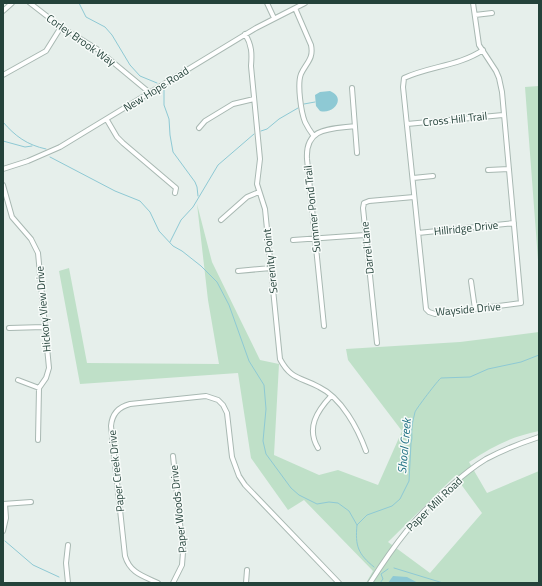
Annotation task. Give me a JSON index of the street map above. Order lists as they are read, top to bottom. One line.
{"streets":{"street":["Corley Brook Way","New Hope Road","Cross Hill Trail","Summer Pond Trail","Hillridge Drive","Darrel Lane","Serenity Point","Hickory View Drive","Wayside Drive","Paper Creek Drive","Paper Mill Road","Paper Woods Drive"]},"crossings":[["Corley Brook Way","New Hope Road"],["New Hope Road","Serenity Point"],["Cross Hill Trail","Wayside Drive"],["Hillridge Drive","Wayside Drive"],["Darrel Lane","Wayside Drive"]],"water":["Shoal Creek"]}
